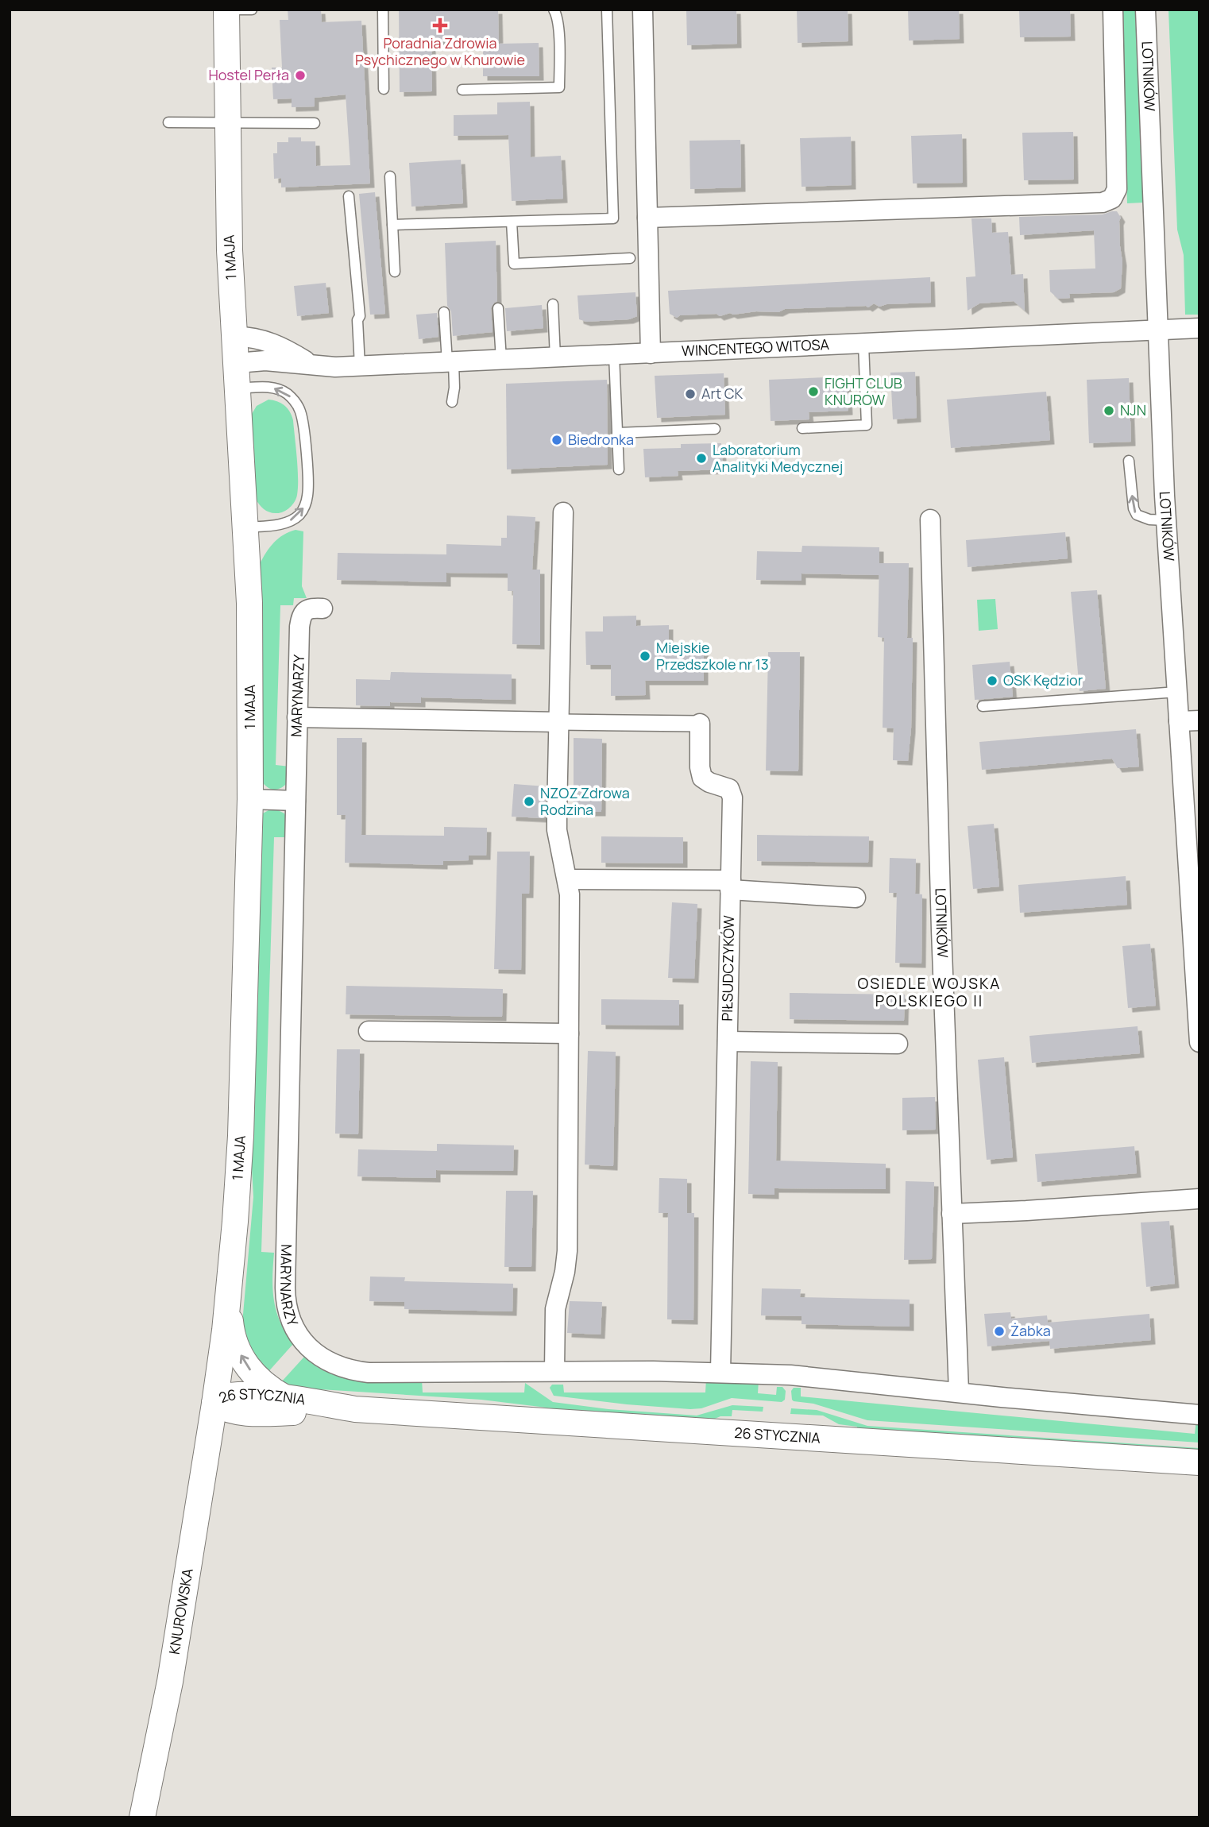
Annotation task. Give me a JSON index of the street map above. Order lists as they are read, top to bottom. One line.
{"streets":{"street":["LOTNIKÓW","1 MAJA","WINCENTEGO WITOSA","MARYNARZY","PIŁSUDCZYKÓW","26 STYCZNIA","KNUROWSKA"]},"crossings":[["LOTNIKÓW","WINCENTEGO WITOSA"],["LOTNIKÓW","MARYNARZY"],["1 MAJA","WINCENTEGO WITOSA"],["1 MAJA","26 STYCZNIA"],["1 MAJA","KNUROWSKA"],["MARYNARZY","PIŁSUDCZYKÓW"],["26 STYCZNIA","KNUROWSKA"]],"districts":["OSIEDLE WOJSKA POLSKIEGO II"],"places":{"health":["Poradnia Zdrowia Psychicznego w Knurowie"],"other":["Hostel Perła","FIGHT CLUB KNURÓW","Art CK","NJN","Biedronka","Laboratorium Analityki Medycznej","Miejskie Przedszkole nr 13","OSK Kędzior","NZOZ Zdrowa Rodzina","Żabka"]}}
